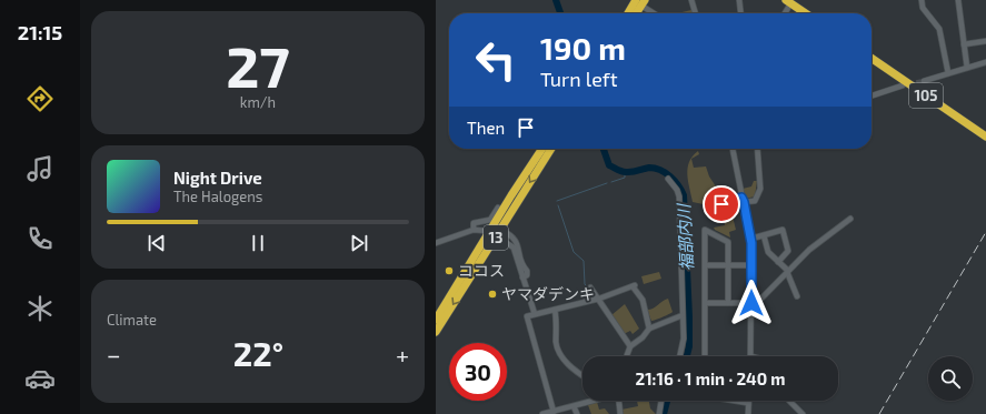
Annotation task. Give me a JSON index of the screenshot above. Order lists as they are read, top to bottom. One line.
{"streets":{"highway":["105","13"]},"water":["福部内川"],"places":["ココス","ヤマダデンキ"],"page":{"tabs":"21:15","tile":[["27","km/h"],"Climate"],"turn":["190 m","Turn left"],"then":"Then","song":["Night Drive","The Halogens"],"heat":["−","22°","+"],"limit":"30","trip":"21:16 · 1 min · 240 m"}}
